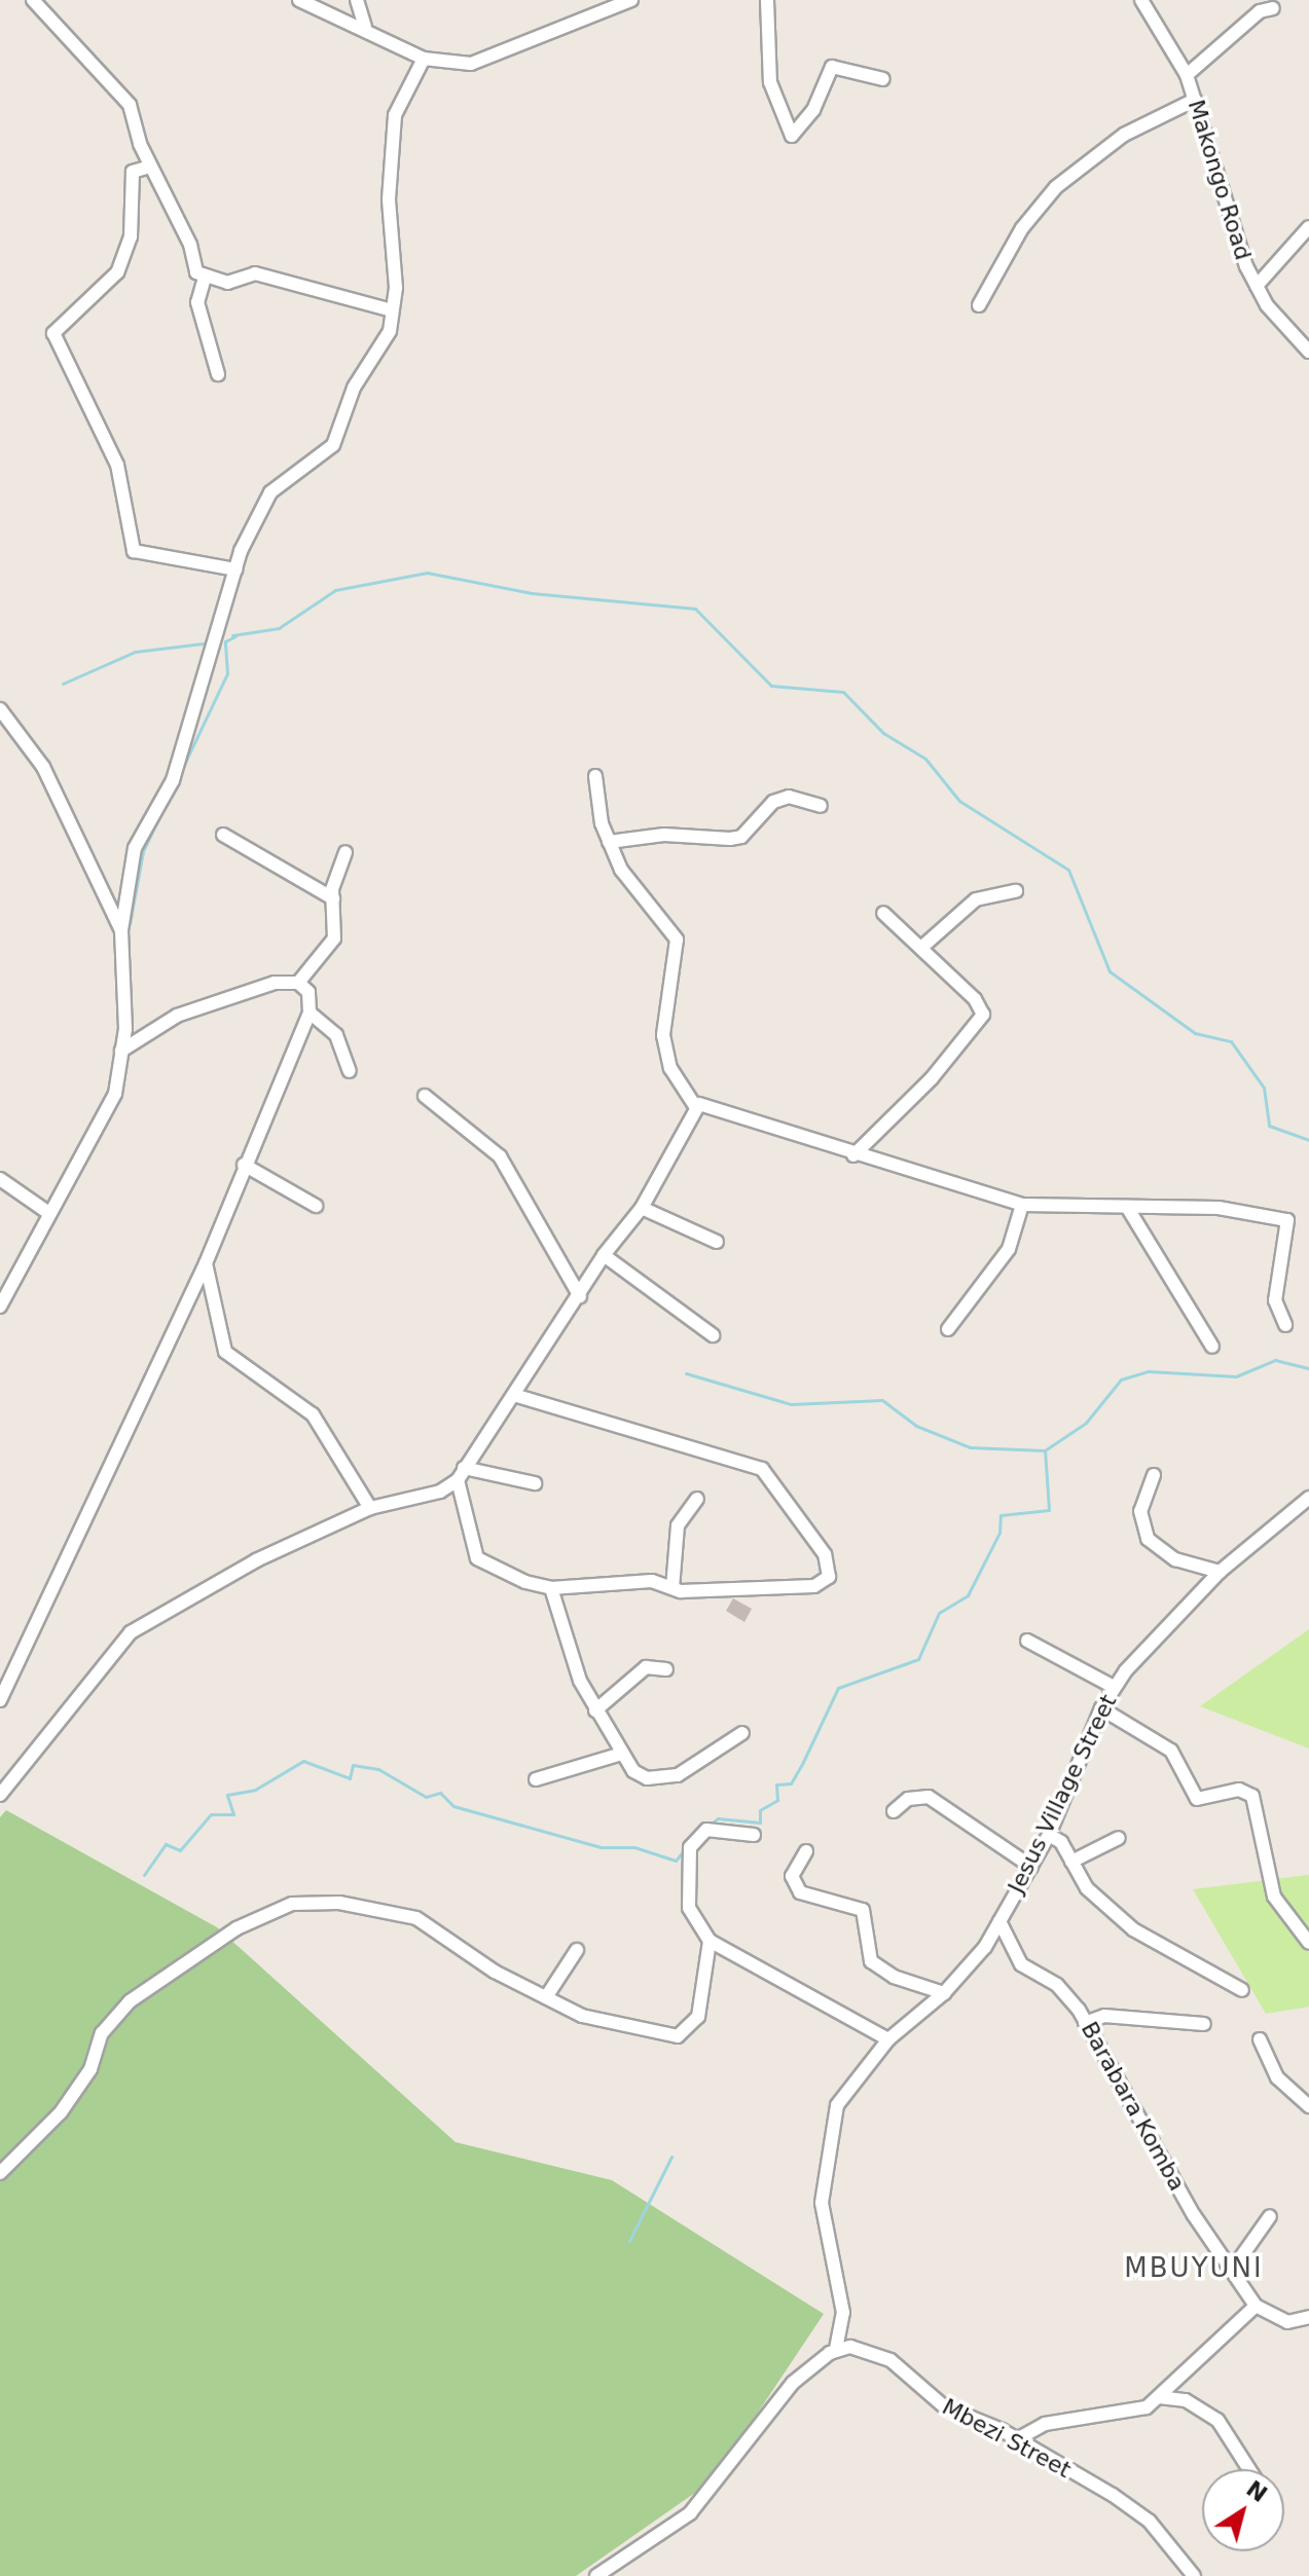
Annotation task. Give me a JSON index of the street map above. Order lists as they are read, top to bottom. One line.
{"streets":{"street":["Makongo Road","Jesus Village Street","Barabara Komba","Mbezi Street"]},"crossings":[["Jesus Village Street","Barabara Komba"],["Jesus Village Street","Mbezi Street"]],"districts":["MBUYUNI"],"north":"top right"}
